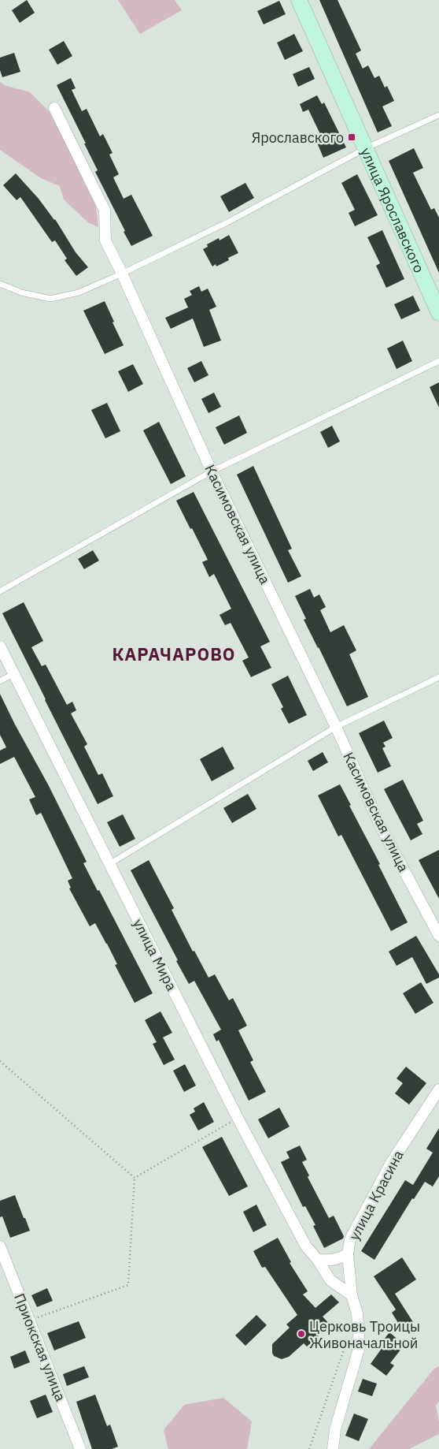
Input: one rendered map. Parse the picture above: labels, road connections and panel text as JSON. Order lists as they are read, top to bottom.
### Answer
{
  "streets": {
    "street": [
      "улица Ярославского",
      "Касимовская улица",
      "улица Мира",
      "улица Красина",
      "Приокская улица"
    ]
  },
  "crossings": [
    ["улица Мира", "улица Красина"]
  ],
  "districts": ["КАРАЧАРОВО"],
  "places": {
    "transit": ["Ярославского"],
    "other": ["Церковь Троицы Живоначальной"]
  }
}
